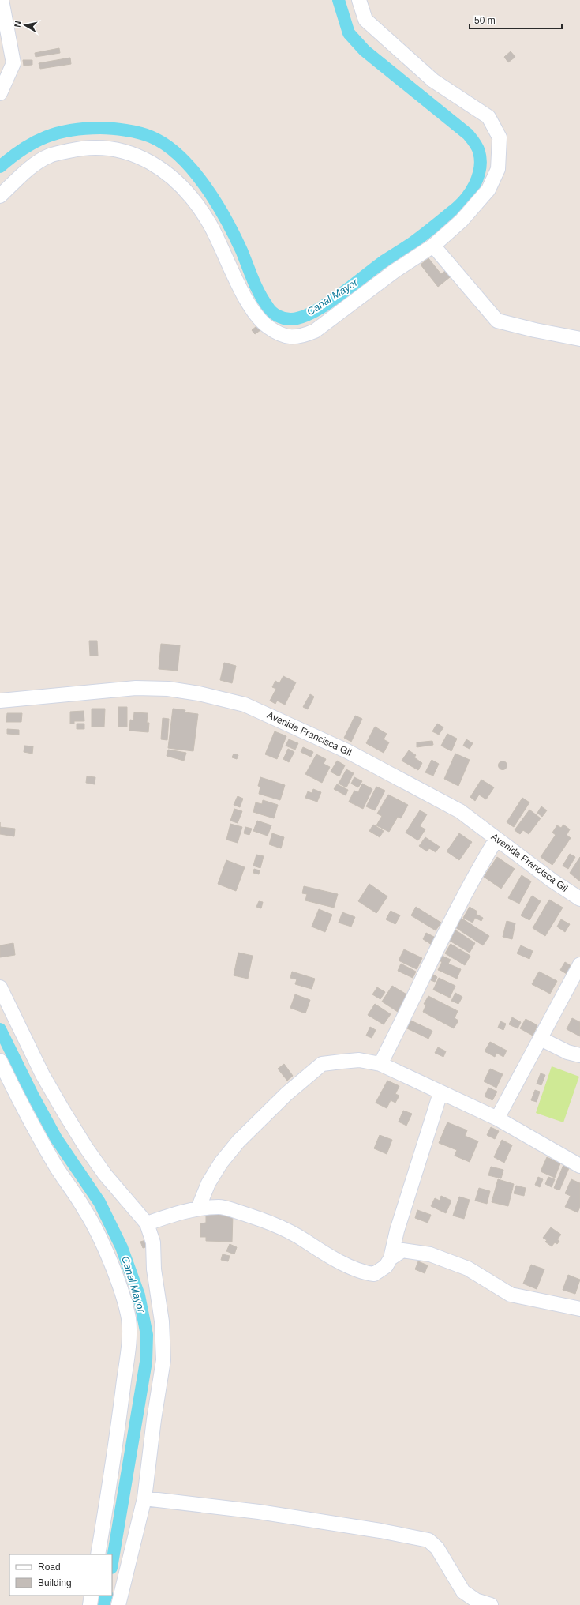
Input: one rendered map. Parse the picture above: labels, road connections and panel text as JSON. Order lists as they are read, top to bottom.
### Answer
{
  "streets": {
    "street": ["Avenida Francisca Gil"]
  },
  "water": ["Canal Mayor"],
  "legend": ["Road", "Building"],
  "scale_bar": "50 m",
  "north": "left"
}
